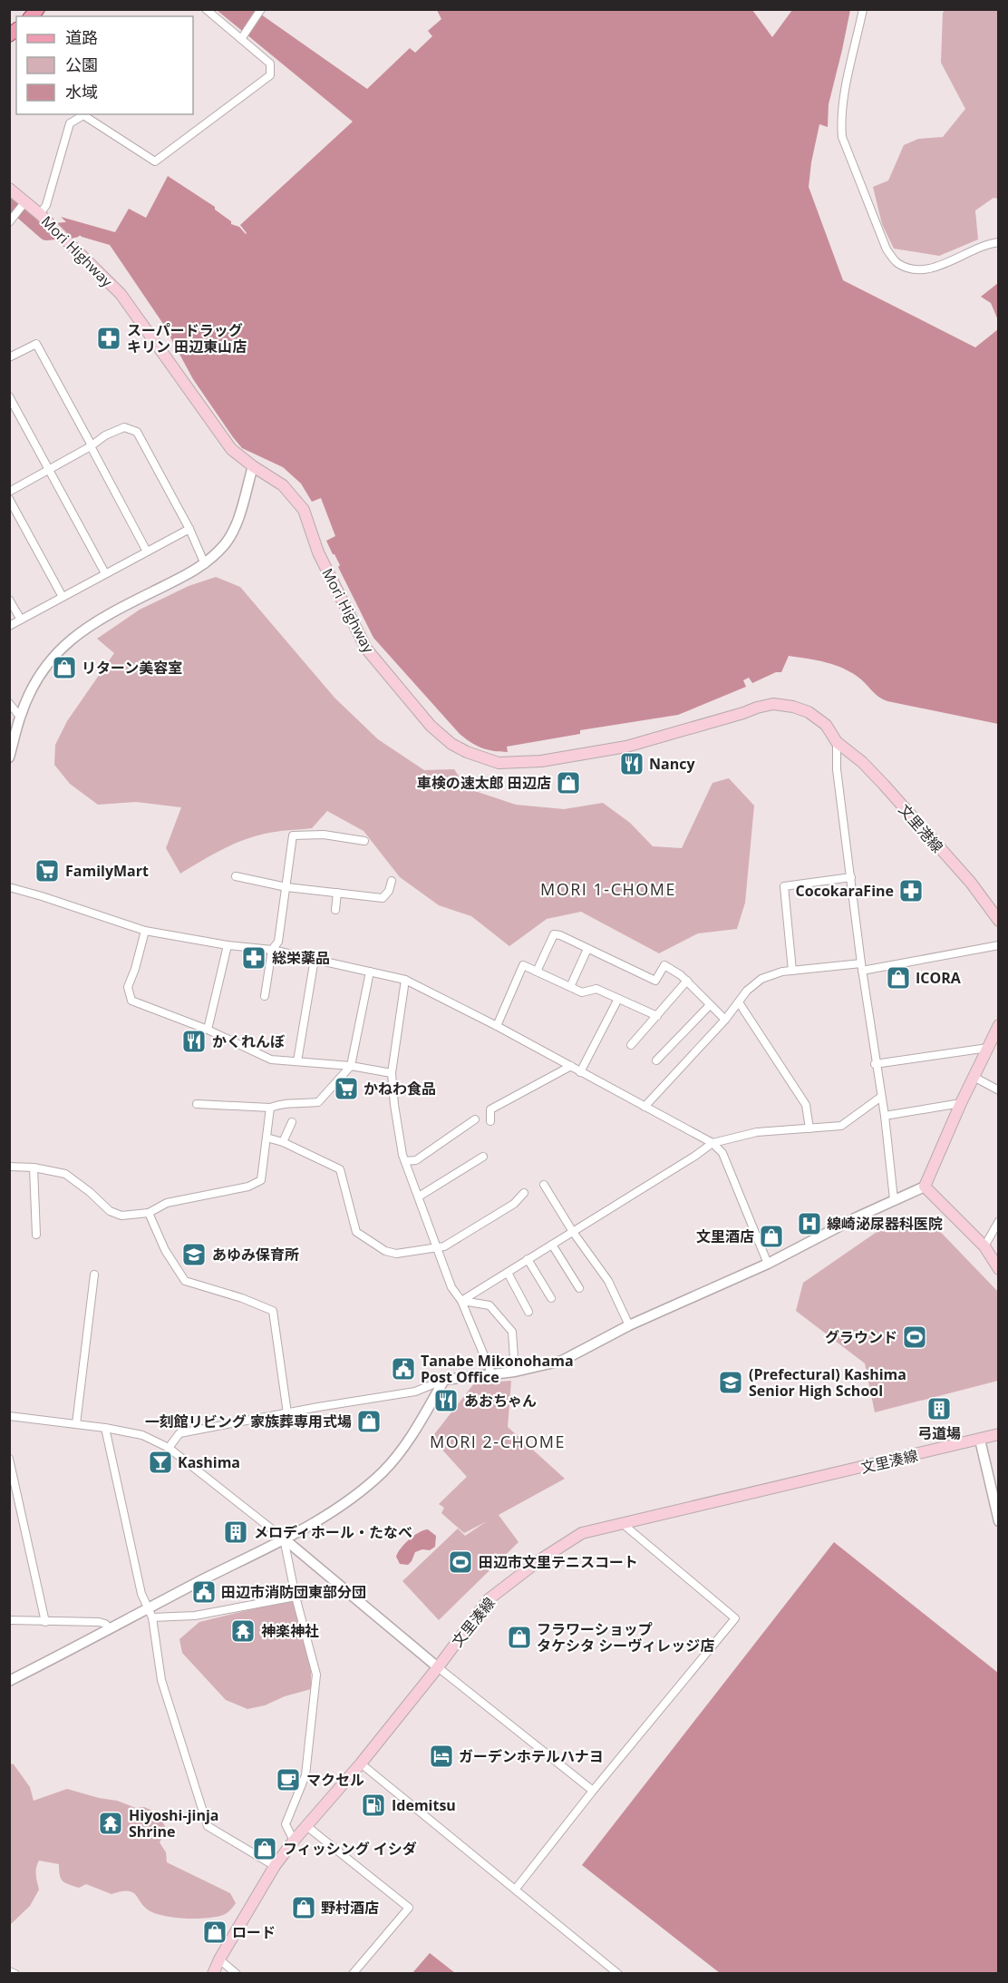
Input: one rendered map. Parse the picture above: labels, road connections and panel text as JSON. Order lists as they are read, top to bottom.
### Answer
{
  "streets": {
    "main road": ["Mori Highway", "文里港線", "文里湊線"]
  },
  "crossings": [
    ["Mori Highway", "文里港線"]
  ],
  "districts": ["MORI 1-CHOME", "MORI 2-CHOME"],
  "places": {
    "pharmacy": ["スーパードラッグ キリン 田辺東山店", "CocokaraFine", "総栄薬品"],
    "shop": [
      "リターン美容室",
      "車検の速太郎 田辺店",
      "ICORA",
      "文里酒店",
      "一刻館リビング 家族葬専用式場",
      "フラワーショップ タケシタ シーヴィレッジ店",
      "フィッシング イシダ",
      "野村酒店",
      "ロード"
    ],
    "restaurant": ["Nancy", "かくれんぼ", "あおちゃん"],
    "supermarket": ["FamilyMart", "かねわ食品"],
    "hospital": ["線崎泌尿器科医院"],
    "school or university": ["あゆみ保育所", "(Prefectural) Kashima Senior High School"],
    "sports": ["グラウンド", "田辺市文里テニスコート"],
    "public building": ["Tanabe Mikonohama Post Office", "田辺市消防団東部分団"],
    "building": ["弓道場", "メロディホール・たなべ"],
    "bar": ["Kashima"],
    "temple": ["神楽神社", "Hiyoshi-jinja Shrine"],
    "hotel": ["ガーデンホテルハナヨ"],
    "cafe": ["マクセル"],
    "fuel station": ["Idemitsu"]
  },
  "legend": ["道路", "公園", "水域"]
}
